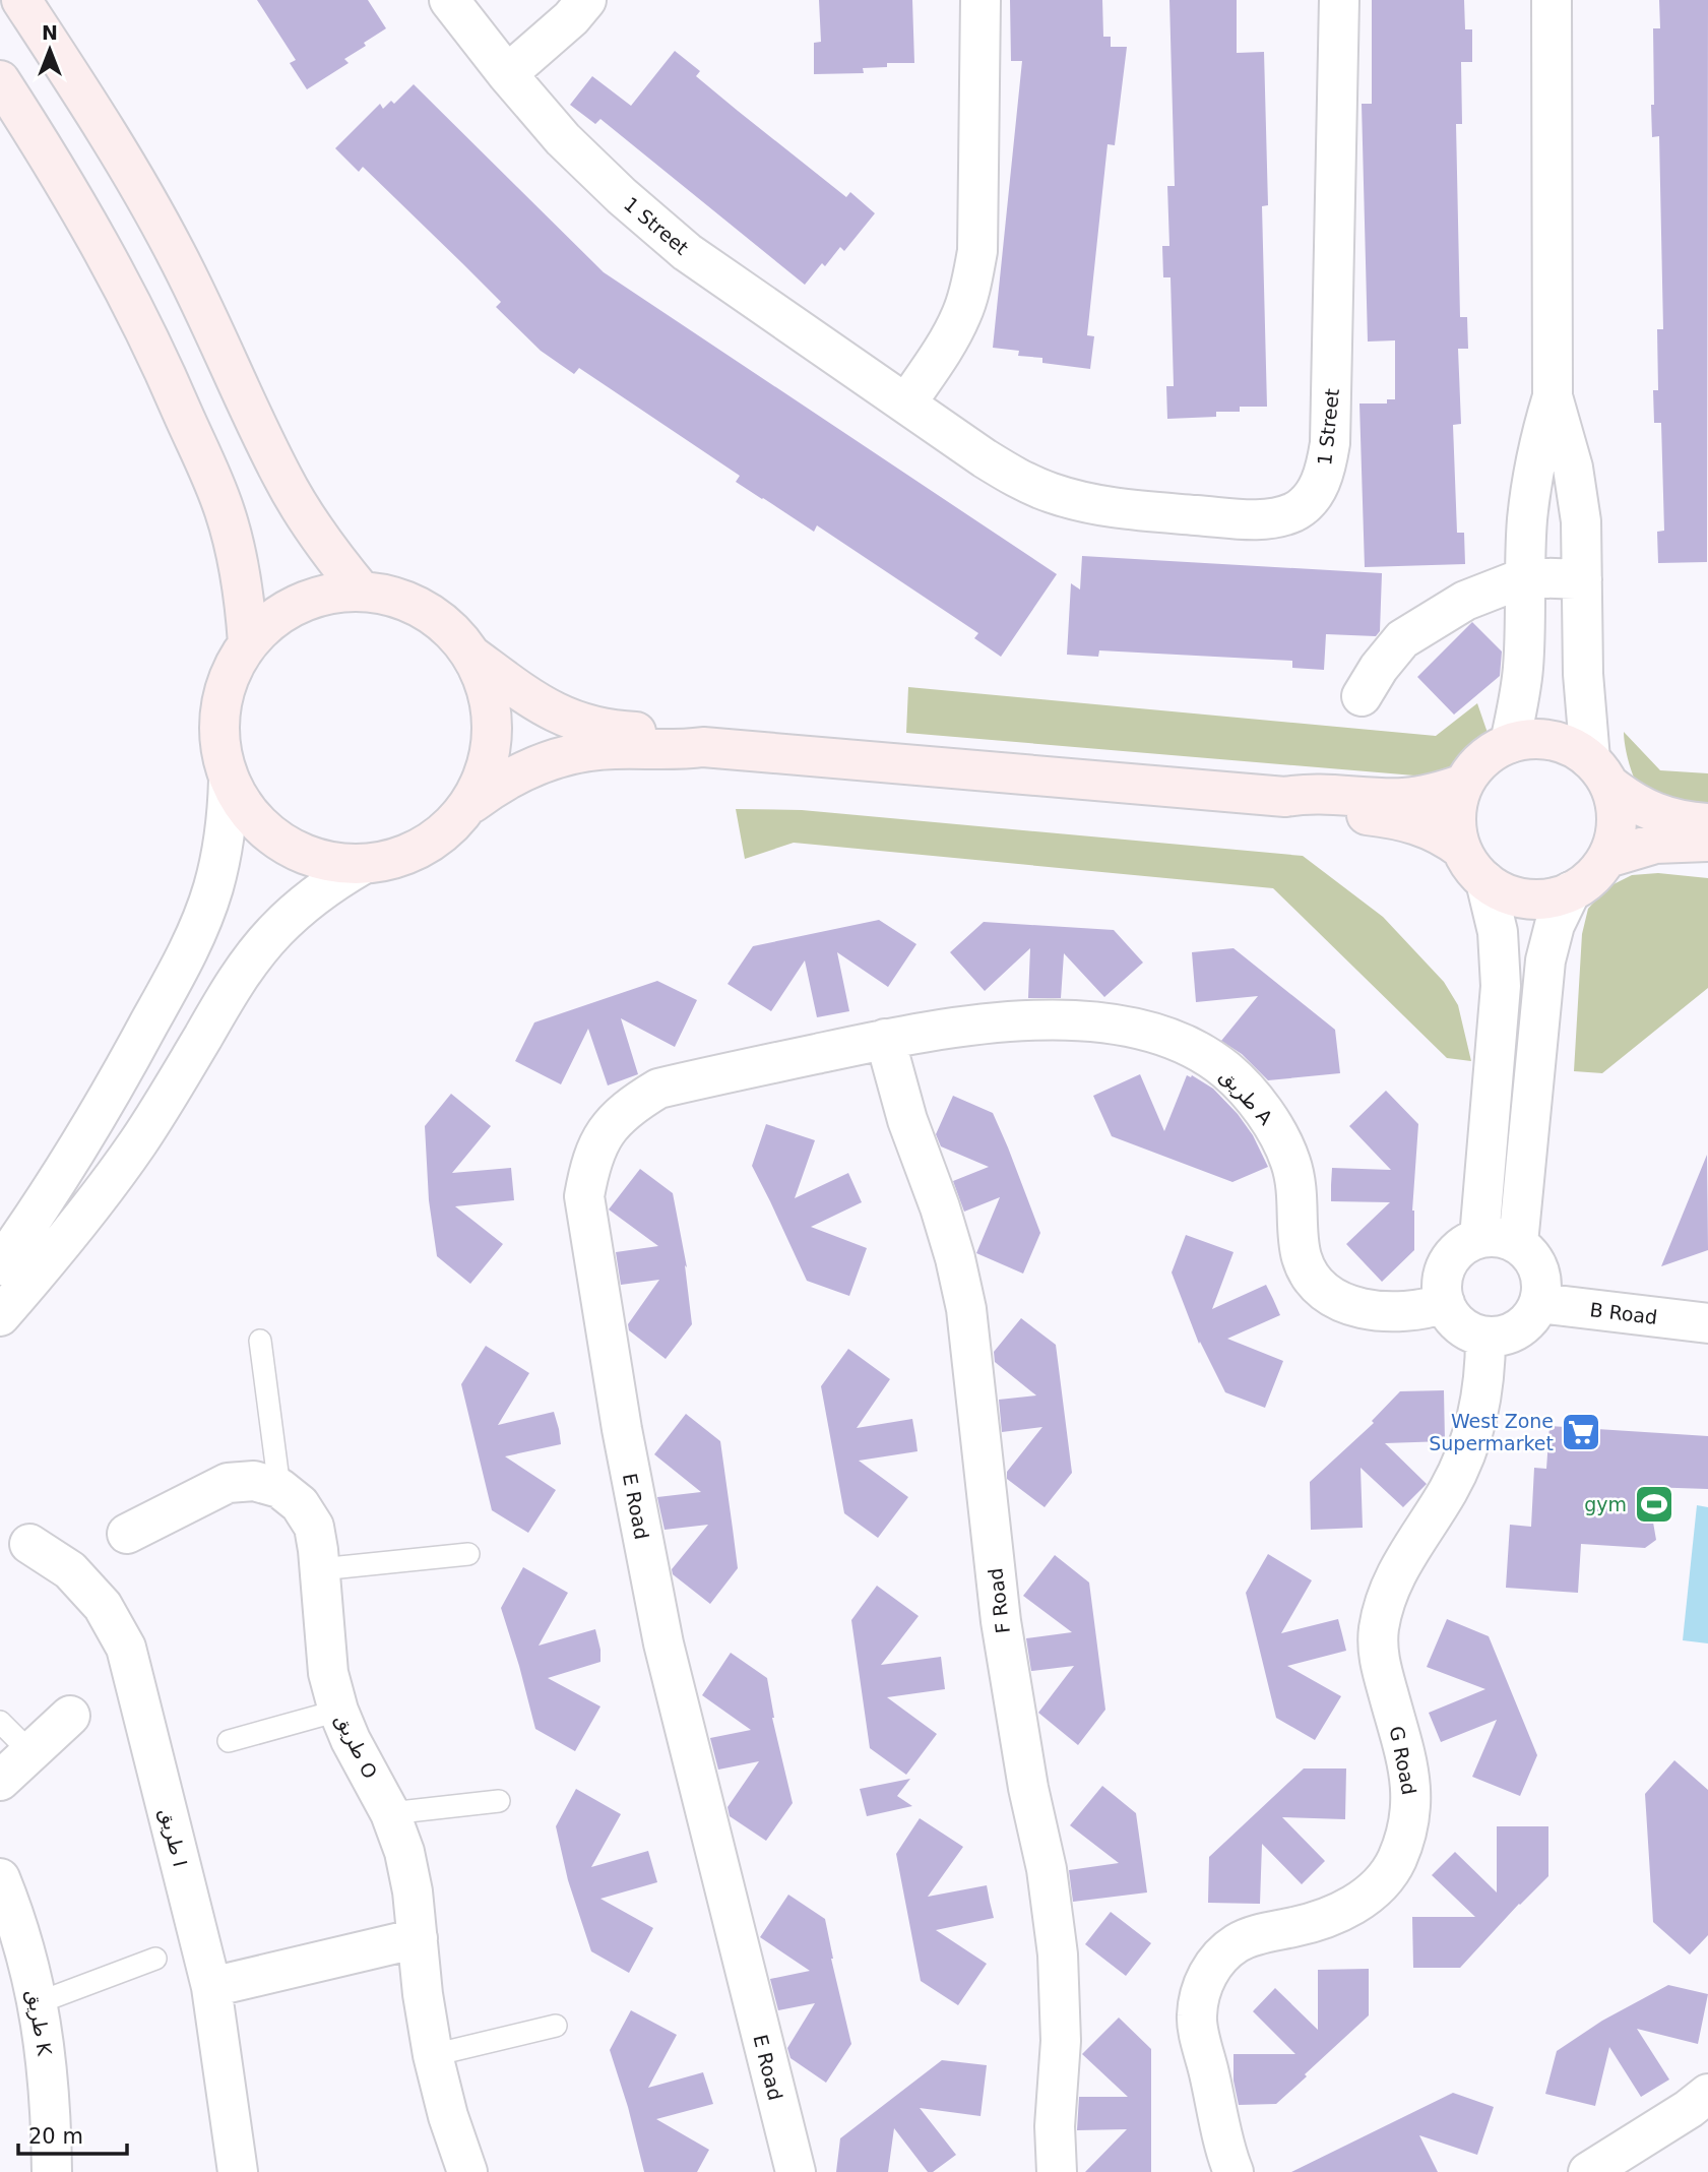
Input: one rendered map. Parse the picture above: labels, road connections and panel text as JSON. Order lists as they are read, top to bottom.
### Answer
{
  "streets": {
    "street": [
      "1 Street",
      "طريق A",
      "B Road",
      "E Road",
      "F Road",
      "طريق O",
      "G Road",
      "طريق I",
      "طريق K"
    ]
  },
  "crossings": [
    ["طريق A", "B Road"],
    ["طريق A", "E Road"],
    ["طريق A", "F Road"],
    ["طريق A", "G Road"],
    ["B Road", "G Road"],
    ["E Road", "F Road"]
  ],
  "places": {
    "supermarket": ["West Zone Supermarket"],
    "sports": ["gym"]
  },
  "scale_bar": "20 m",
  "north": "top"
}
